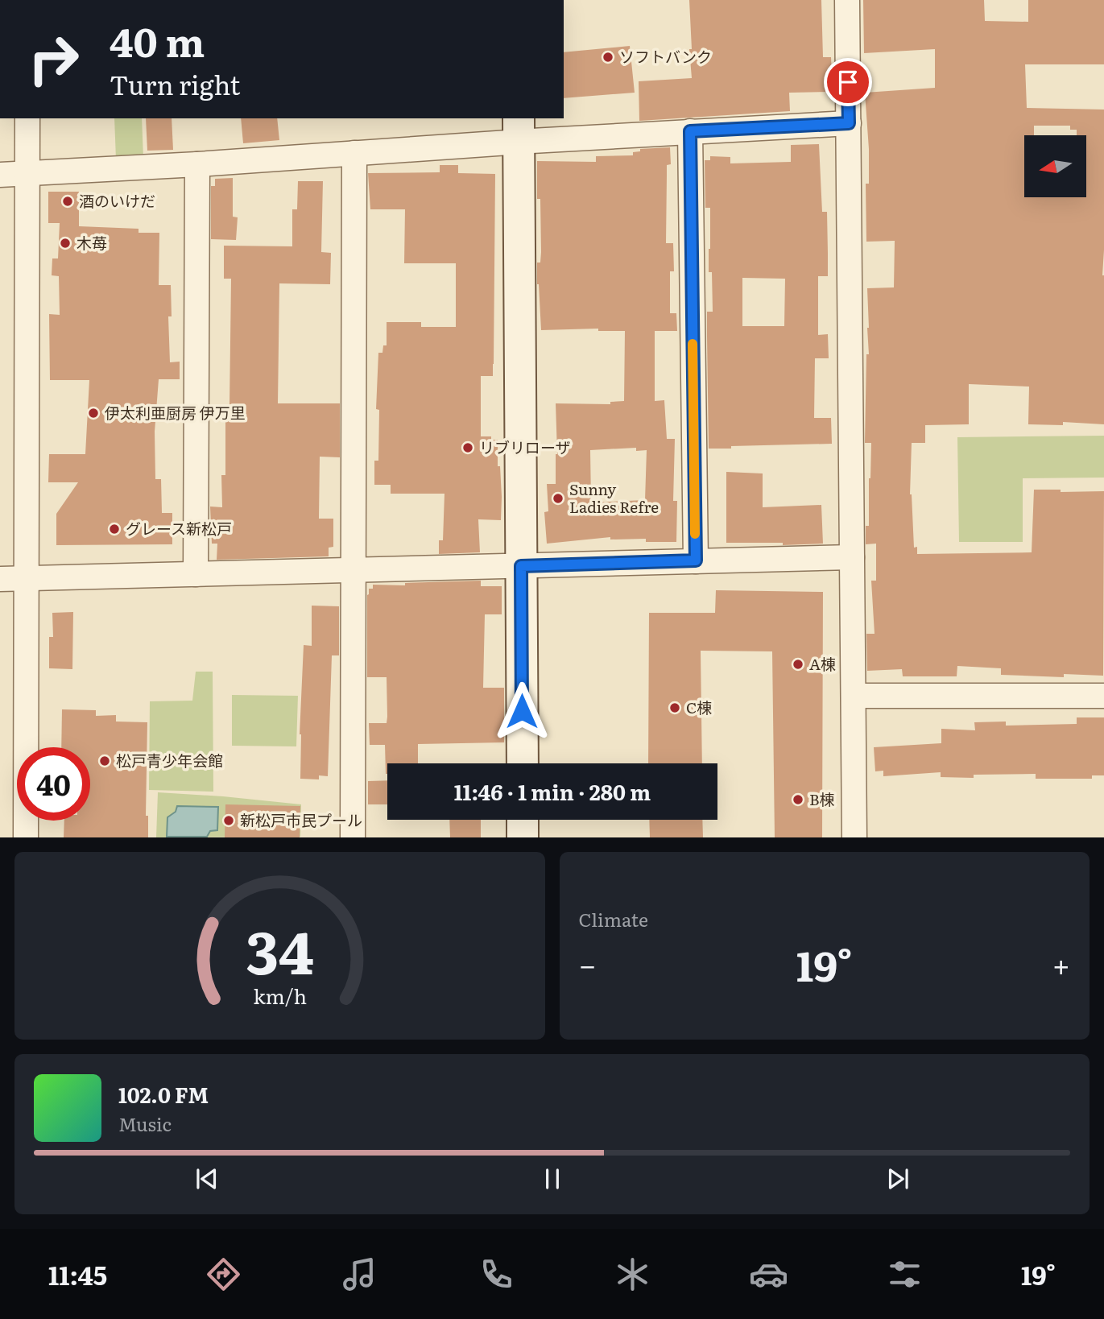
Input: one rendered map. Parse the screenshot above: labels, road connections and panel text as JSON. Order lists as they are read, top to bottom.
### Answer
{
  "places": [
    "ソフトバンク",
    "酒のいけだ",
    "木苺",
    "伊太利亜厨房 伊万里",
    "リブリローザ",
    "Sunny Ladies Refre",
    "グレース新松戸",
    "A棟",
    "C棟",
    "松戸青少年会館",
    "B棟",
    "新松戸市民プール"
  ],
  "north": "left",
  "page": {
    "turn": ["40 m", "Turn right"],
    "limit": "40",
    "trip": "11:46 · 1 min · 280 m",
    "tile": "Climate",
    "heat": ["−", "19°", "+"],
    "song": ["102.0 FM", "Music"],
    "tabs": ["11:45", "19°"],
    "gauge": ["34", "km/h"]
  }
}
